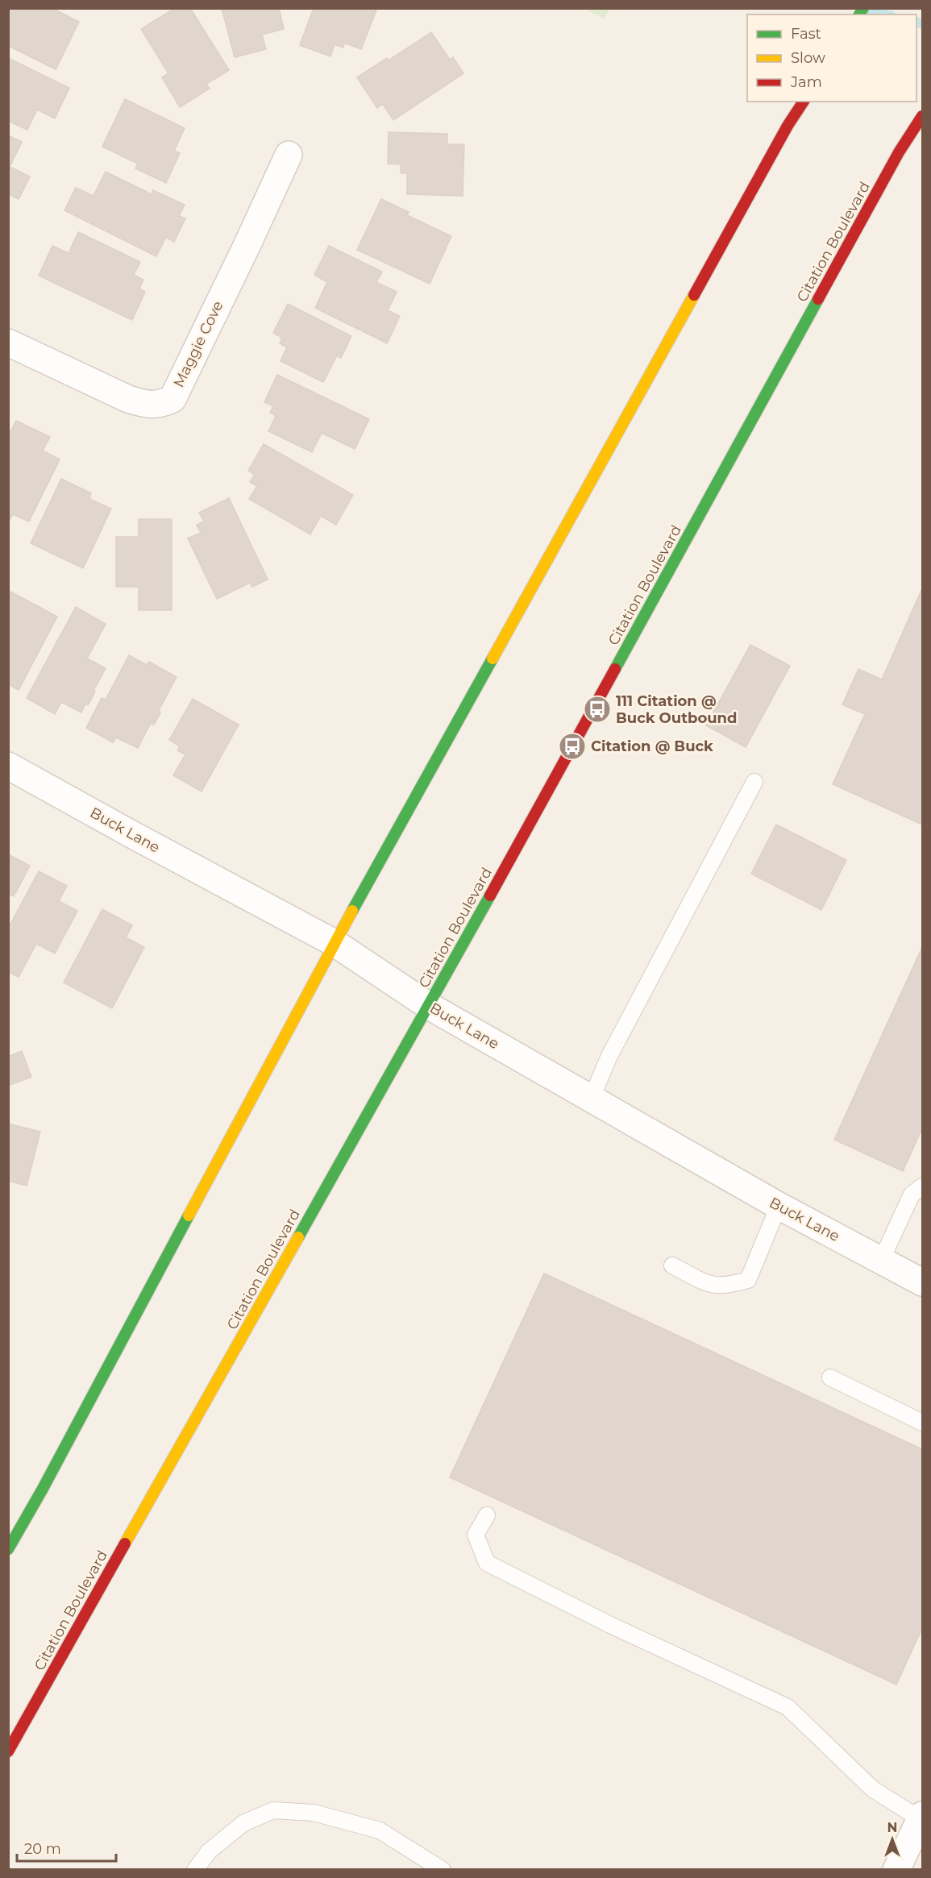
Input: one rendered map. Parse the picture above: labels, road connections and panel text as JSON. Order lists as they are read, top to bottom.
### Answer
{
  "streets": {
    "main road": ["Citation Boulevard"],
    "street": ["Maggie Cove", "Buck Lane"]
  },
  "crossings": [
    ["Citation Boulevard", "Buck Lane"]
  ],
  "places": {
    "bus stop": ["111 Citation @ Buck Outbound", "Citation @ Buck"]
  },
  "legend": ["Fast", "Slow", "Jam"],
  "scale_bar": "20 m",
  "north": "top"
}
